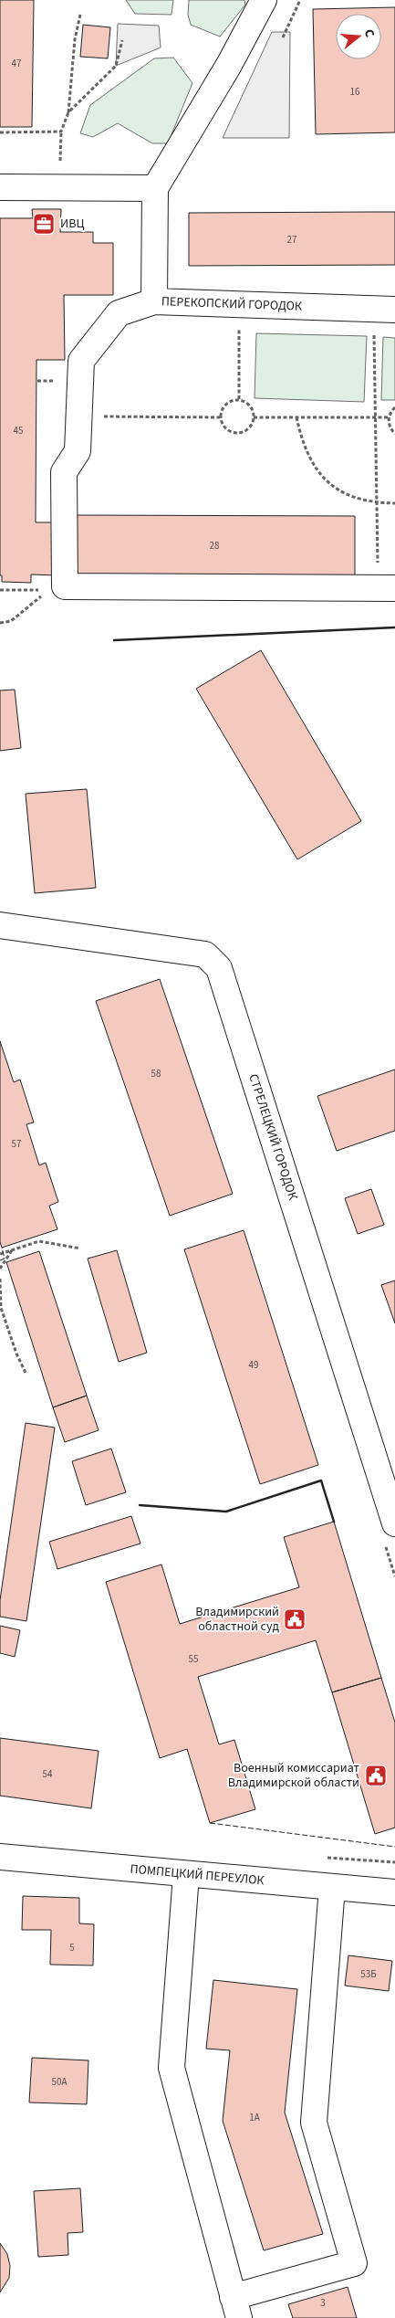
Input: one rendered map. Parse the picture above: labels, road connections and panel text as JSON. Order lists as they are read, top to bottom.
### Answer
{
  "streets": {
    "street": ["ПЕРЕКОПСКИЙ ГОРОДОК", "СТРЕЛЕЦКИЙ ГОРОДОК", "ПОМПЕЦКИЙ ПЕРЕУЛОК"]
  },
  "places": {
    "office": ["ИВЦ"],
    "public building": ["Владимирский областной суд", "Военный комиссариат Владимирской области"]
  },
  "house_numbers": [
    "47",
    "16",
    "27",
    "45",
    "28",
    "58",
    "57",
    "49",
    "55",
    "54",
    "5",
    "53Б",
    "50А",
    "1А",
    "3"
  ],
  "north": "right"
}
